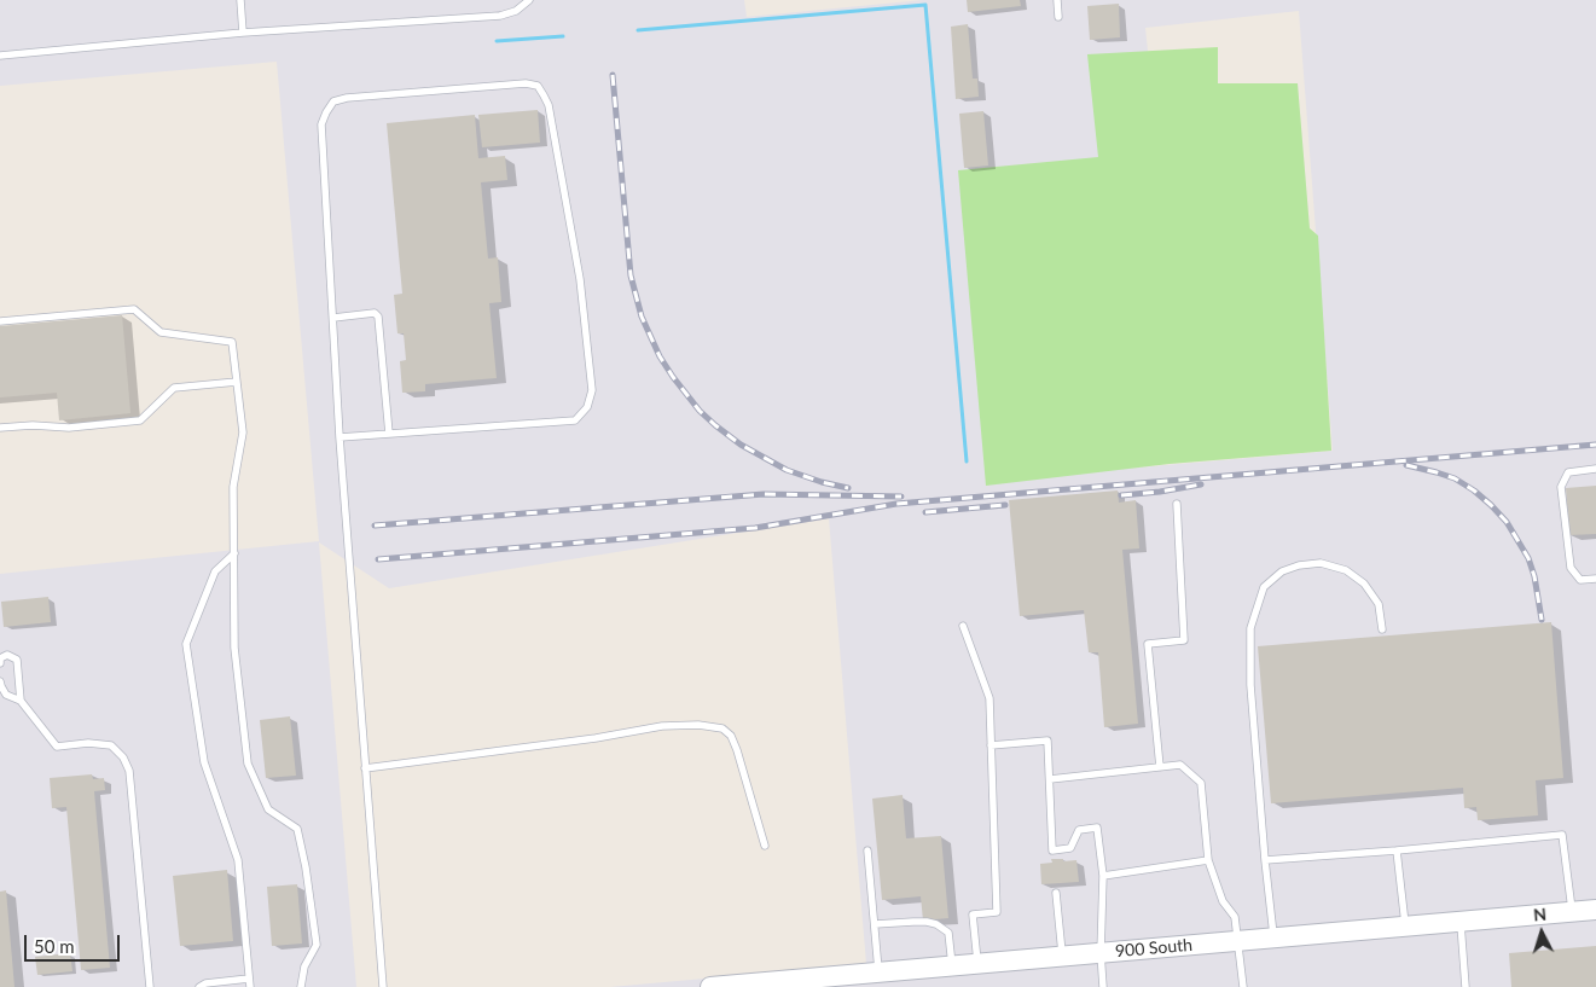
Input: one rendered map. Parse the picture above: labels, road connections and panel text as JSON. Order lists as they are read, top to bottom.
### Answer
{
  "streets": {
    "street": ["900 South"]
  },
  "scale_bar": "50 m",
  "north": "top"
}
